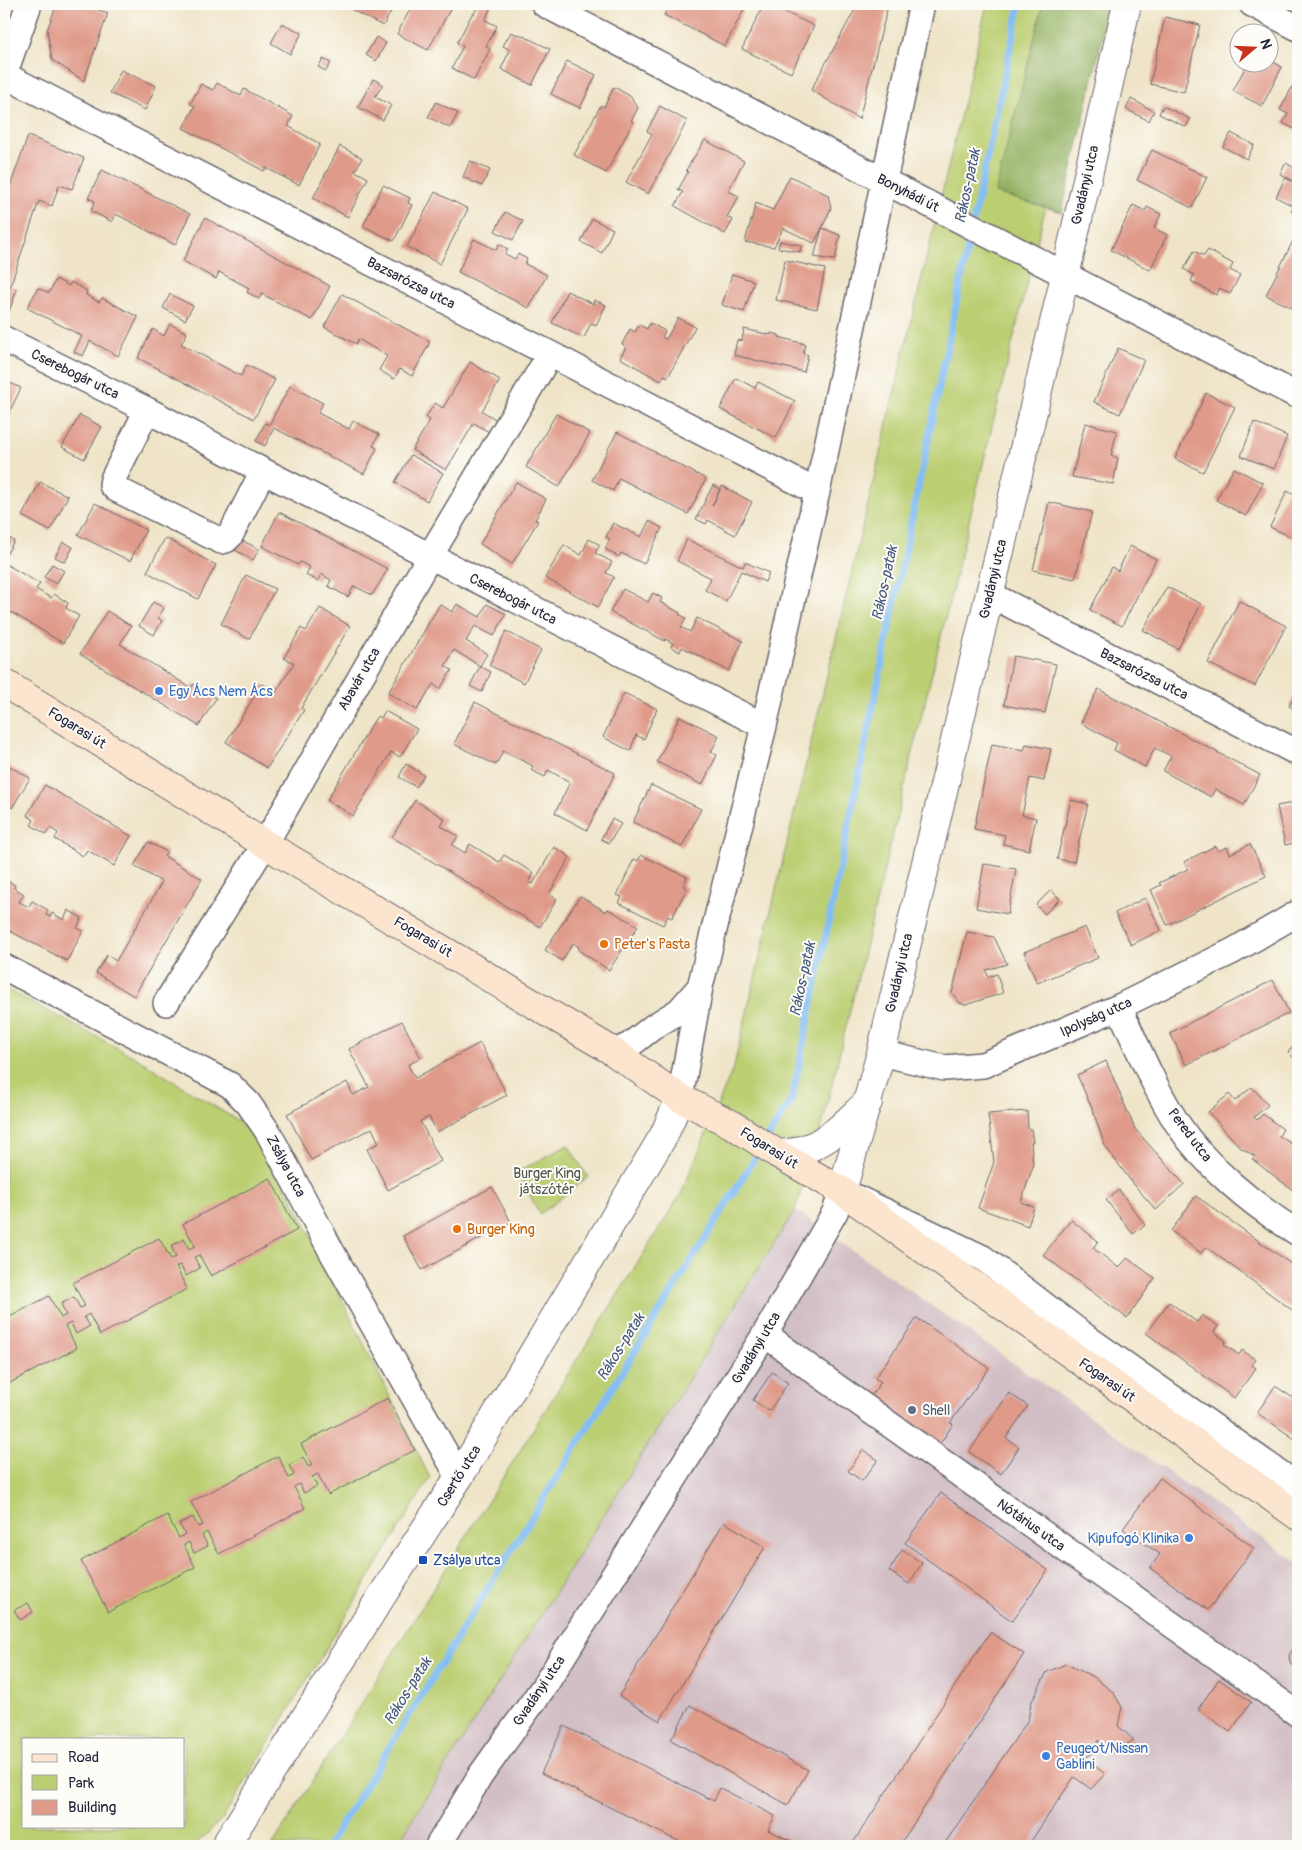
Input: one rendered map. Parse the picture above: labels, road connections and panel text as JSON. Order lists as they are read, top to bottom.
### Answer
{
  "streets": {
    "main road": ["Fogarasi út"],
    "street": [
      "Gvadányi utca",
      "Bonyhádi út",
      "Bazsarózsa utca",
      "Cserebogár utca",
      "Abavár utca",
      "Ipolyság utca",
      "Pered utca",
      "Zsálya utca",
      "Csertő utca",
      "Nótárius utca"
    ]
  },
  "crossings": [
    ["Gvadányi utca", "Bonyhádi út"],
    ["Gvadányi utca", "Bazsarózsa utca"],
    ["Gvadányi utca", "Fogarasi út"],
    ["Gvadányi utca", "Ipolyság utca"],
    ["Gvadányi utca", "Nótárius utca"],
    ["Bazsarózsa utca", "Abavár utca"],
    ["Cserebogár utca", "Abavár utca"],
    ["Abavár utca", "Fogarasi út"],
    ["Fogarasi út", "Csertő utca"],
    ["Ipolyság utca", "Pered utca"],
    ["Zsálya utca", "Csertő utca"]
  ],
  "water": ["Rákos-patak"],
  "parks": ["Burger King játszótér"],
  "places": {
    "other": [
      "Egy Ács Nem Ács",
      "Peter's Pasta",
      "Burger King",
      "Shell",
      "Kipufogó Klinika",
      "Peugeot/Nissan Gablini"
    ],
    "transit": ["Zsálya utca"]
  },
  "legend": ["Road", "Park", "Building"],
  "north": "right"
}
